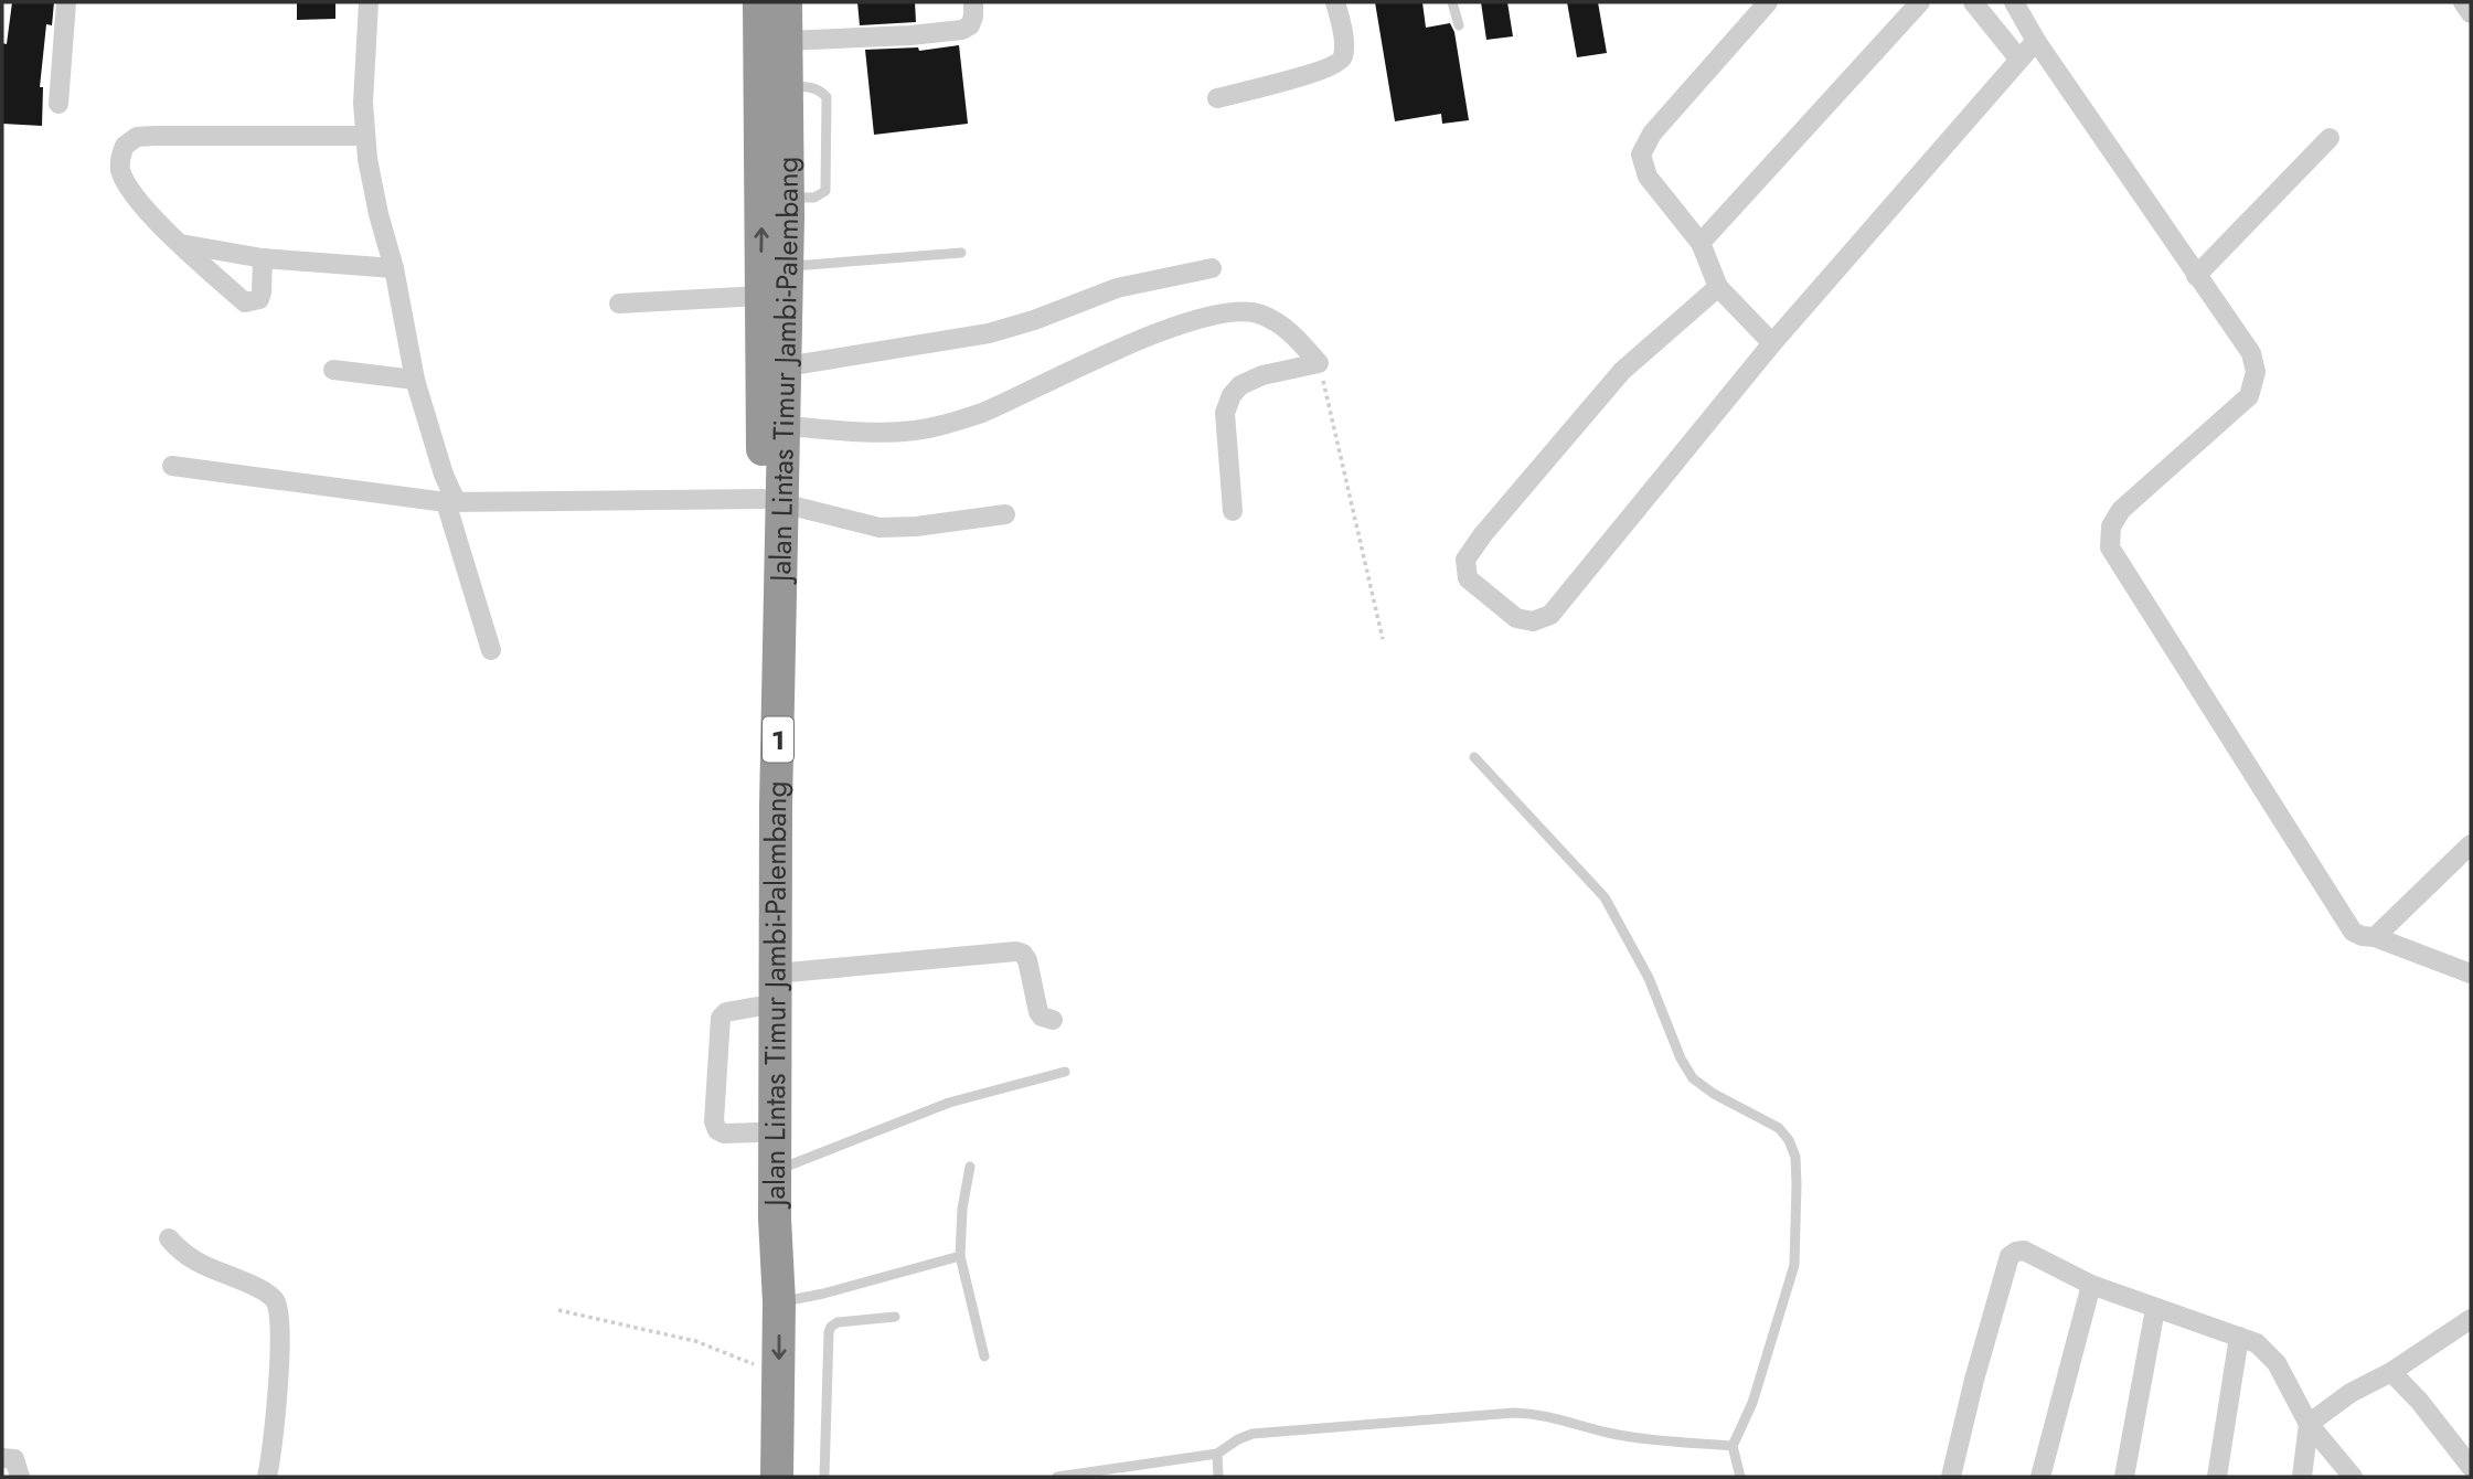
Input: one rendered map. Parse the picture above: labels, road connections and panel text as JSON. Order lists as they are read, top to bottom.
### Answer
{
  "streets": {
    "highway": ["Jalan Lintas Timur Jambi-Palembang", "1"]
  }
}
